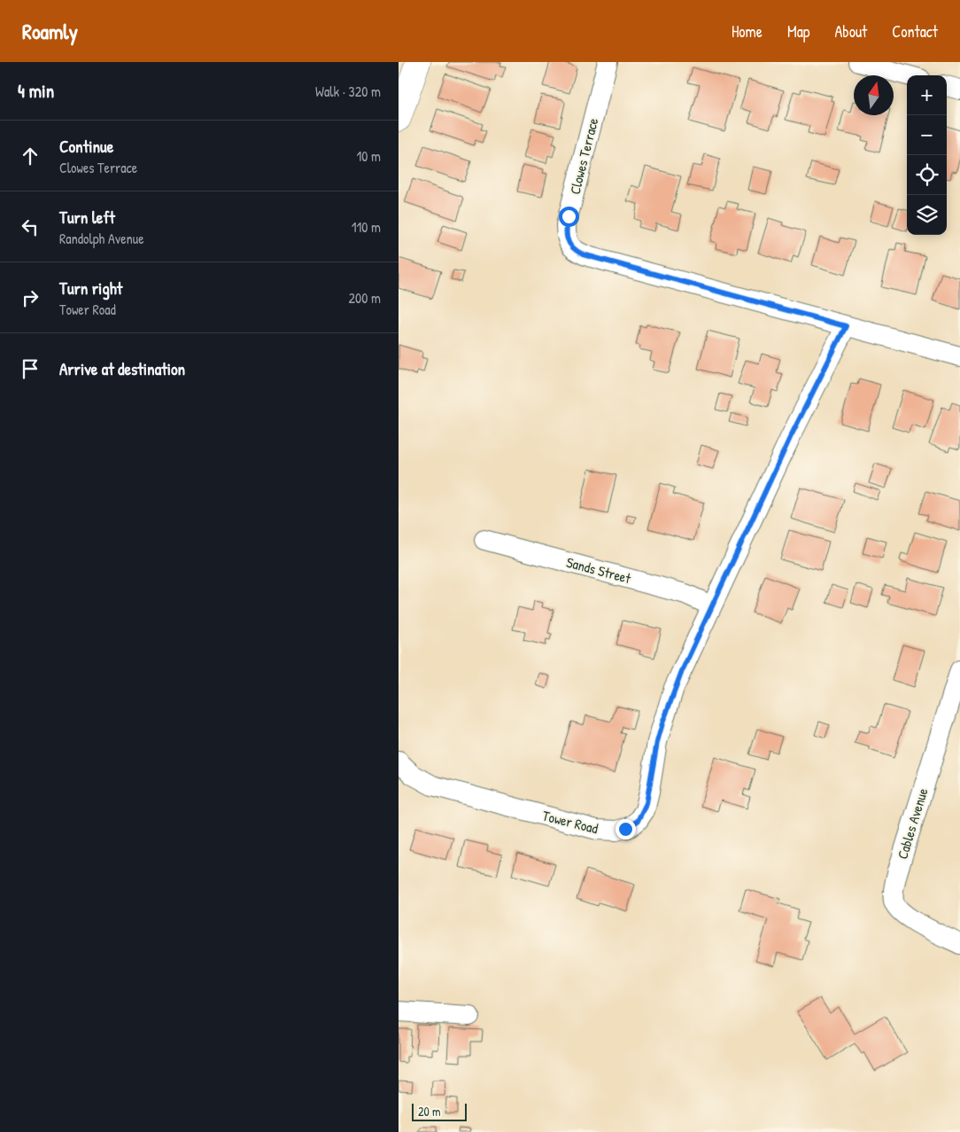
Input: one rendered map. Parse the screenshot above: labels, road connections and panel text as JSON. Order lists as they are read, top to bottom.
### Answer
{
  "streets": {
    "street": [
      "Clowes Terrace",
      "Sands Street",
      "Tower Road",
      "Cables Avenue"
    ]
  },
  "crossings": [
    ["Clowes Terrace", "Tower Road"],
    ["Sands Street", "Tower Road"]
  ],
  "scale_bar": "20 m",
  "north": "top",
  "page": {
    "header": "Roamly",
    "nav": [
      "Home",
      "Map",
      "About",
      "Contact"
    ],
    "heading": ["4 min", "Walk · 320 m"],
    "map_buttons": ["+", "−"],
    "list": [
      ["Continue", "Clowes Terrace", "10 m"],
      ["Turn left", "Randolph Avenue", "110 m"],
      ["Turn right", "Tower Road", "200 m"],
      "Arrive at destination"
    ],
    "scale": "20 m"
  }
}
